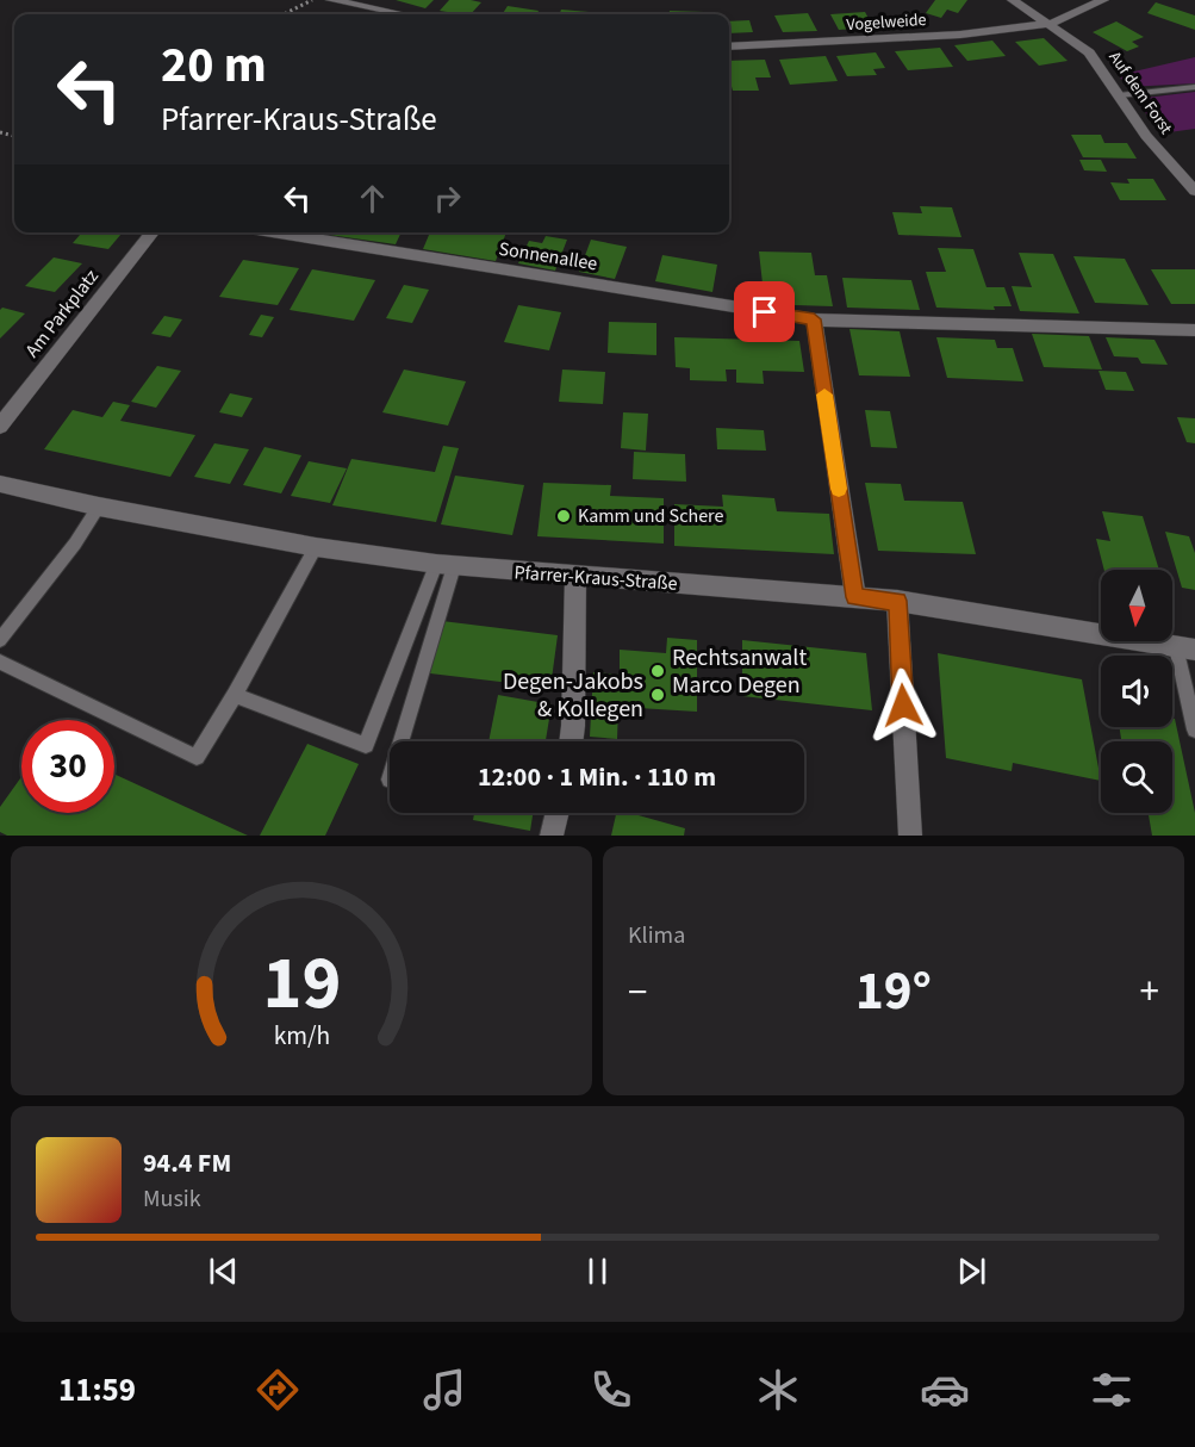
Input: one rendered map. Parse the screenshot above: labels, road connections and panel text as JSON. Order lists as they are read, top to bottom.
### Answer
{
  "streets": {
    "street": [
      "Vogelweide",
      "Auf dem Forst",
      "Sonnenallee",
      "Am Parkplatz",
      "Pfarrer-Kraus-Straße"
    ]
  },
  "crossings": [
    ["Vogelweide", "Auf dem Forst"]
  ],
  "places": ["Kamm und Schere", "Rechtsanwalt Marco Degen", "Degen-Jakobs & Kollegen"],
  "north": "bottom",
  "page": {
    "turn": ["20 m", "Pfarrer-Kraus-Straße"],
    "limit": "30",
    "trip": "12:00 · 1 Min. · 110 m",
    "tile": "Klima",
    "heat": ["−", "19°", "+"],
    "song": ["94.4 FM", "Musik"],
    "tabs": "11:59",
    "gauge": ["19", "km/h"]
  }
}
